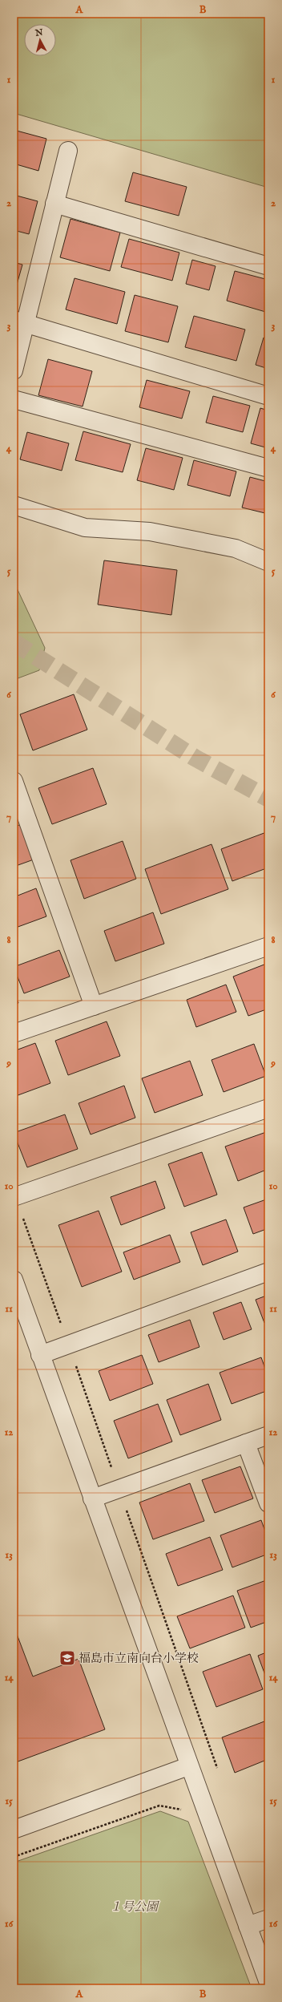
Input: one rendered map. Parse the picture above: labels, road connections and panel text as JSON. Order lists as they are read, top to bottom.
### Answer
{
  "parks": ["１号公園"],
  "places": {
    "school or university": ["福島市立南向台小学校"]
  },
  "north": "top",
  "grid": {
    "columns": ["A", "B"],
    "rows": [
      "1",
      "2",
      "3",
      "4",
      "5",
      "6",
      "7",
      "8",
      "9",
      "10",
      "11",
      "12",
      "13",
      "14",
      "15",
      "16"
    ]
  }
}
